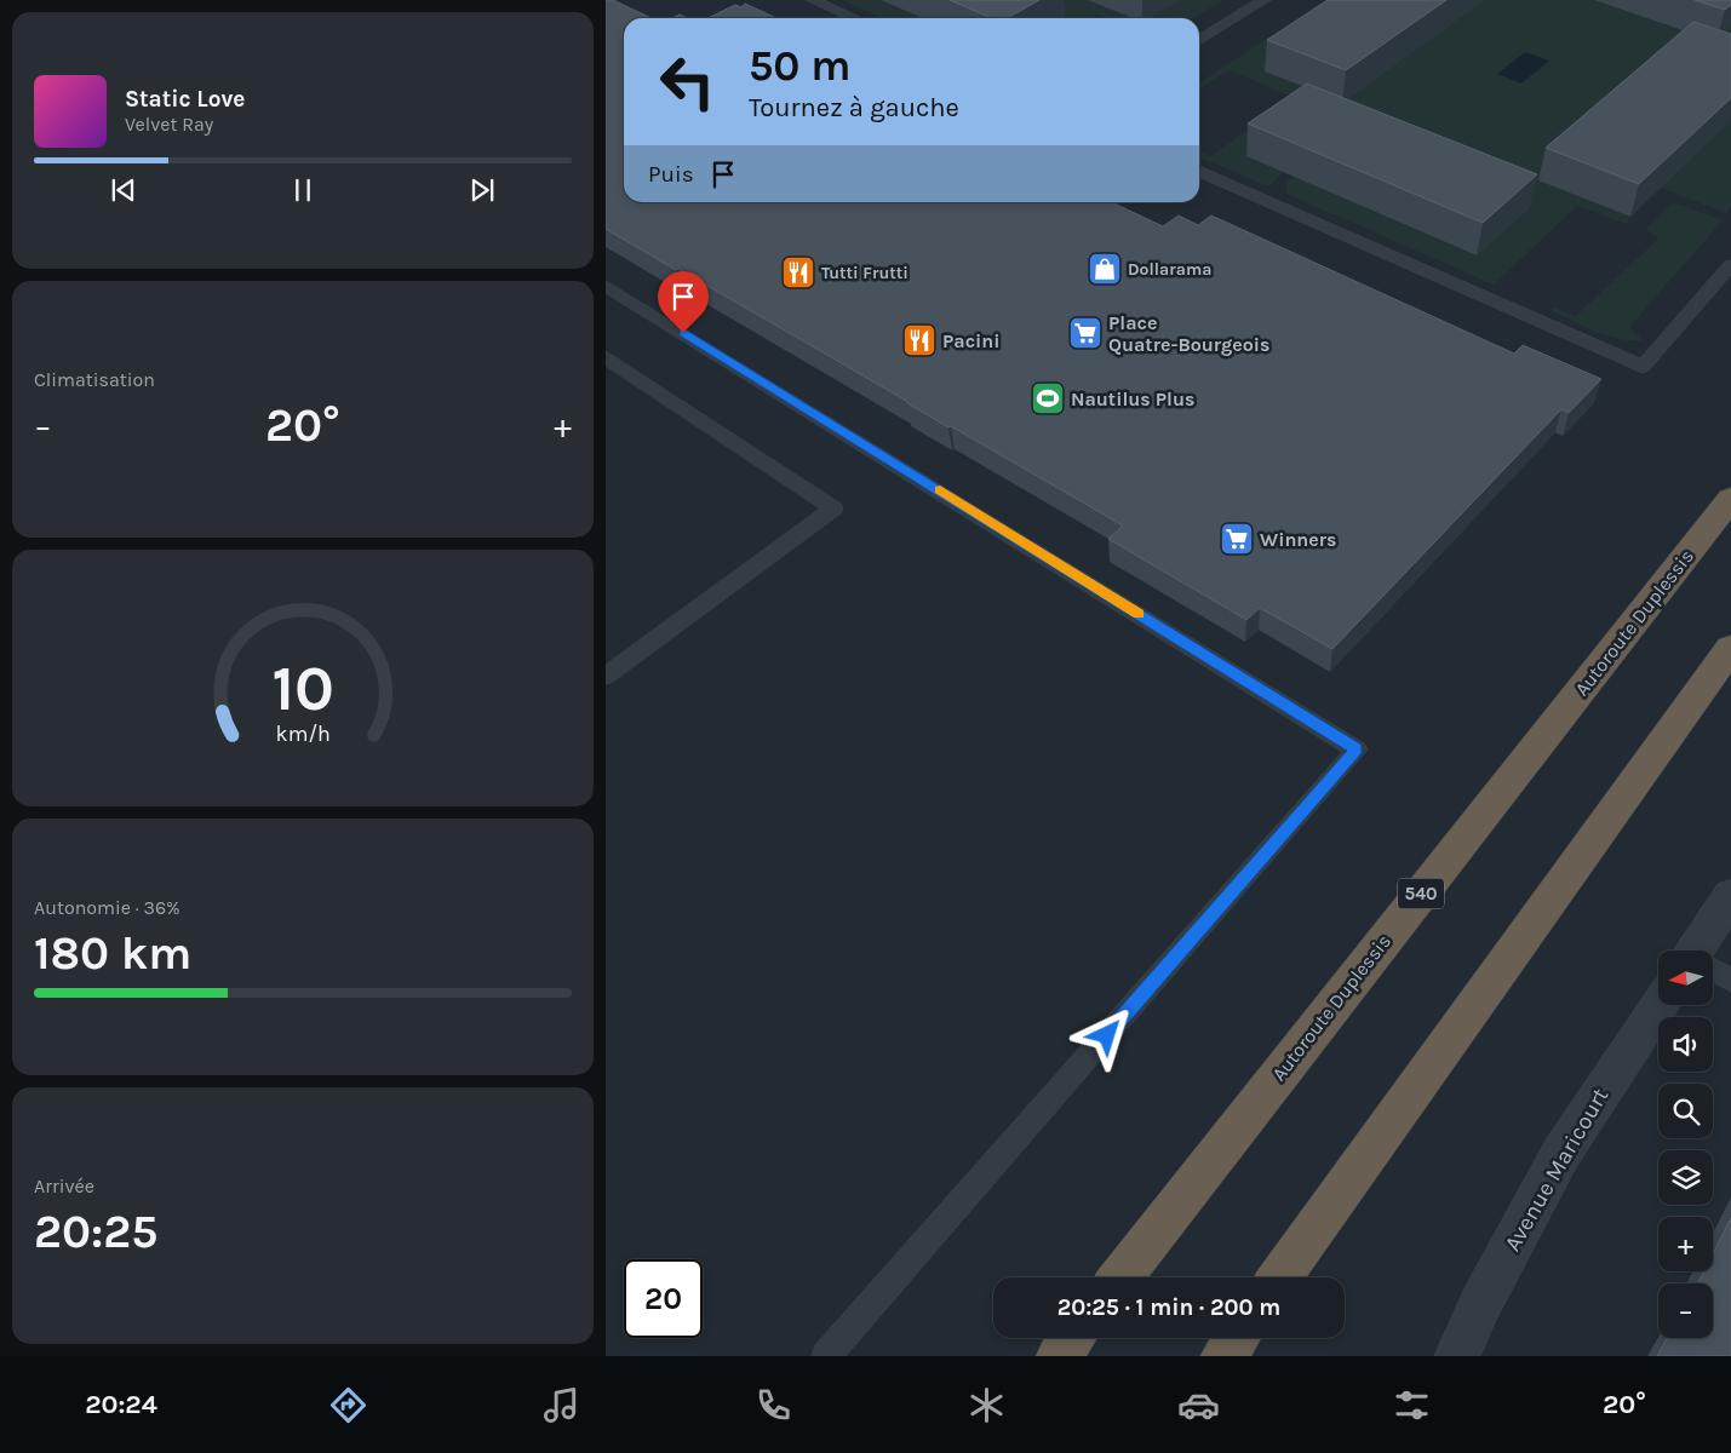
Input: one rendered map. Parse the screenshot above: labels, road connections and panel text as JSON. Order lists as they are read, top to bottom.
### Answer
{
  "streets": {
    "highway": ["Autoroute Duplessis", "540"],
    "street": ["Avenue Maricourt"]
  },
  "places": {
    "shop": ["Dollarama"],
    "restaurant": ["Tutti Frutti", "Pacini"],
    "supermarket": ["Place Quatre-Bourgeois", "Winners"],
    "sports": ["Nautilus Plus"]
  },
  "north": "left",
  "page": {
    "turn": ["50 m", "Tournez à gauche"],
    "song": ["Static Love", "Velvet Ray"],
    "then": "Puis",
    "tile": [
      "Climatisation",
      ["Autonomie · 36%", "180 km"],
      ["Arrivée", "20:25"]
    ],
    "heat": ["−", "20°", "+"],
    "map_buttons": ["+", "−"],
    "limit": "20",
    "trip": "20:25 · 1 min · 200 m",
    "tabs": ["20:24", "20°"],
    "gauge": ["10", "km/h"]
  }
}
